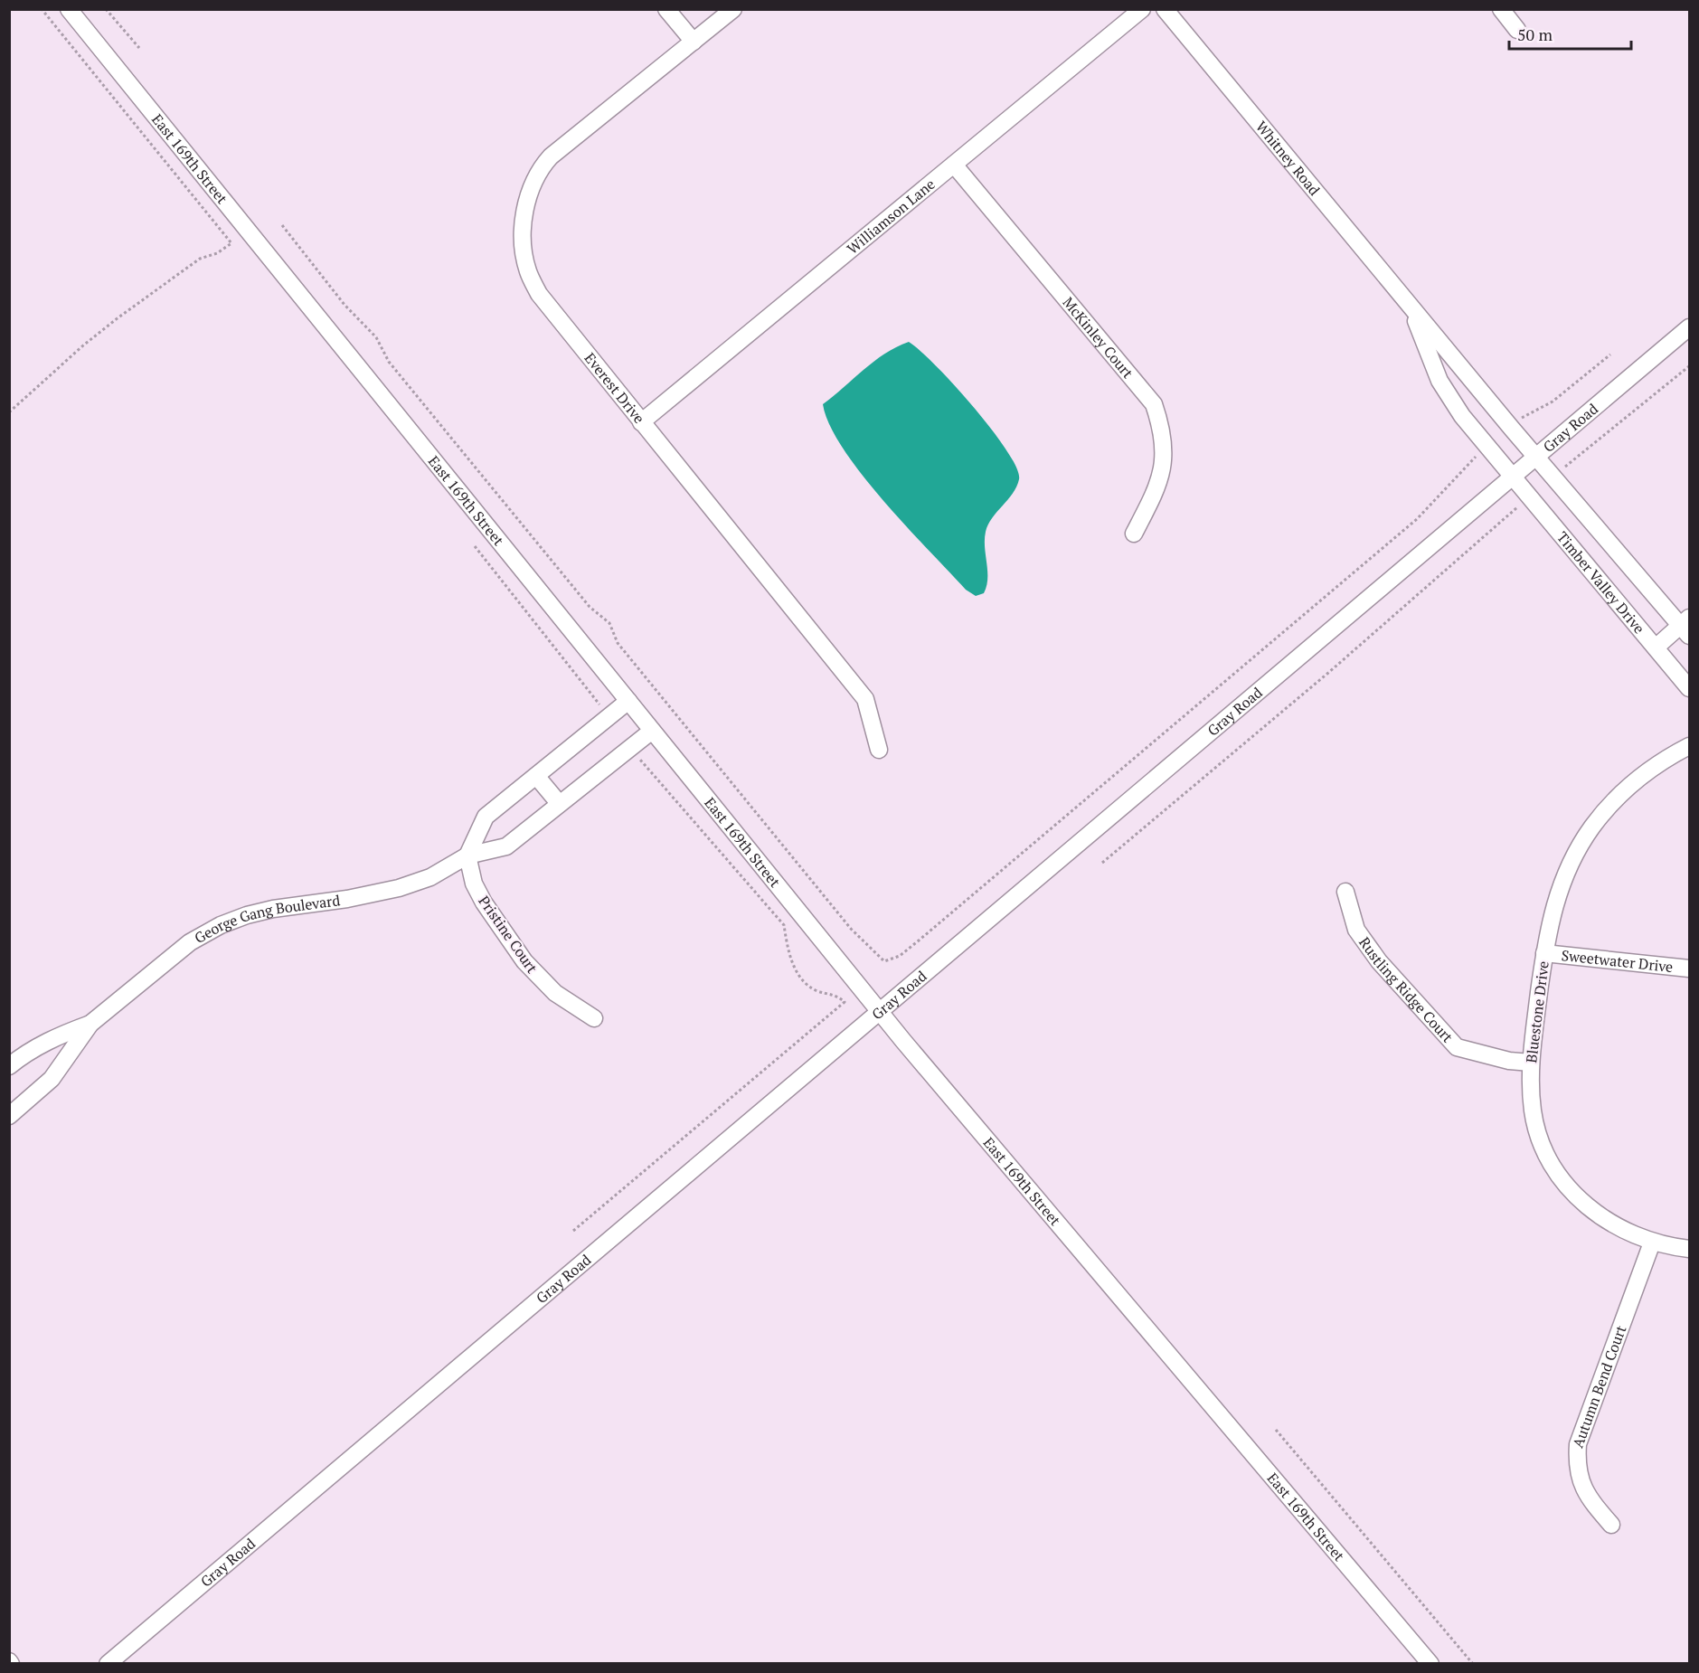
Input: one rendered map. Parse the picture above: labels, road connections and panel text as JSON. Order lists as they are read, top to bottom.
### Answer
{
  "streets": {
    "street": [
      "Whitney Road",
      "East 169th Street",
      "Williamson Lane",
      "McKinley Court",
      "Everest Drive",
      "Gray Road",
      "Timber Valley Drive",
      "George Gang Boulevard",
      "Pristine Court",
      "Sweetwater Drive",
      "Rustling Ridge Court",
      "Bluestone Drive",
      "Autumn Bend Court"
    ]
  },
  "crossings": [
    ["Whitney Road", "Gray Road"],
    ["Whitney Road", "Timber Valley Drive"],
    ["East 169th Street", "Gray Road"],
    ["East 169th Street", "George Gang Boulevard"],
    ["Williamson Lane", "McKinley Court"],
    ["Williamson Lane", "Everest Drive"],
    ["Gray Road", "Timber Valley Drive"],
    ["George Gang Boulevard", "Pristine Court"],
    ["Sweetwater Drive", "Bluestone Drive"],
    ["Rustling Ridge Court", "Bluestone Drive"],
    ["Bluestone Drive", "Autumn Bend Court"]
  ],
  "scale_bar": "50 m"
}
